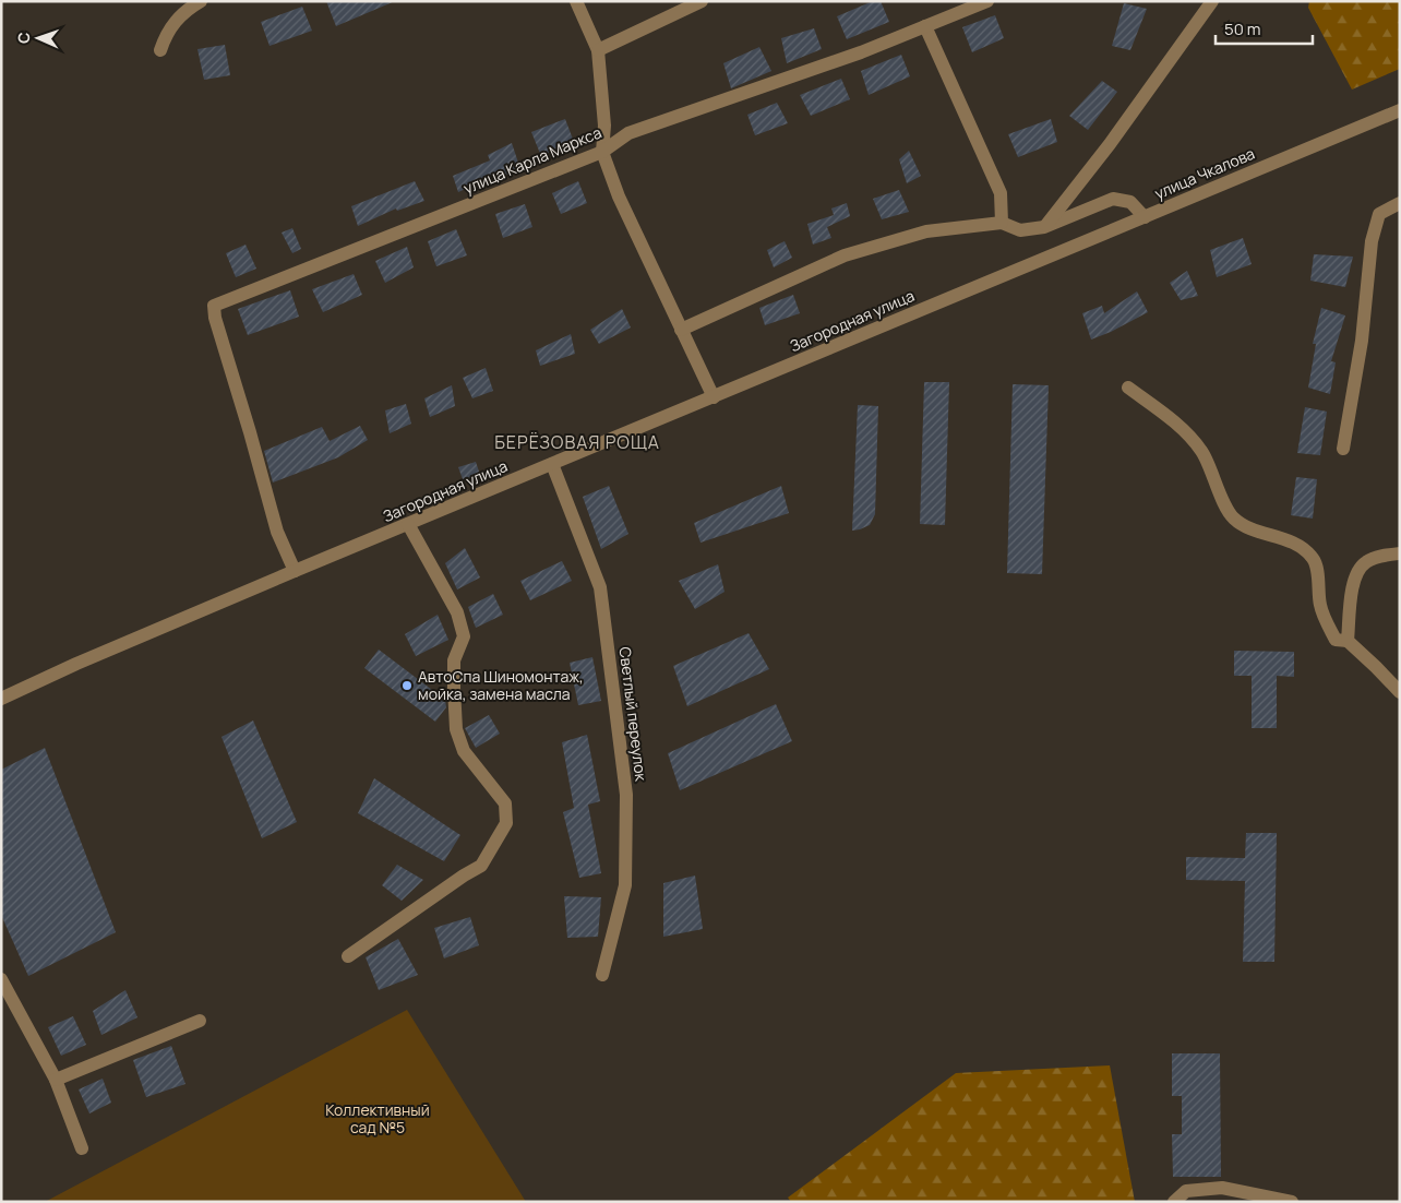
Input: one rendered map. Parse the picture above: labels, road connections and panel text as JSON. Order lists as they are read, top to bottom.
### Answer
{
  "streets": {
    "street": [
      "улица Карла Маркса",
      "улица Чкалова",
      "Загородная улица",
      "Светлый переулок"
    ]
  },
  "crossings": [
    ["улица Карла Маркса", "Загородная улица"],
    ["улица Чкалова", "Загородная улица"],
    ["Загородная улица", "Светлый переулок"]
  ],
  "districts": ["БЕРЁЗОВАЯ РОЩА"],
  "parks": ["Коллективный сад №5"],
  "places": ["АвтоСпа Шиномонтаж, мойка, замена масла"],
  "scale_bar": "50 m",
  "north": "left"
}
